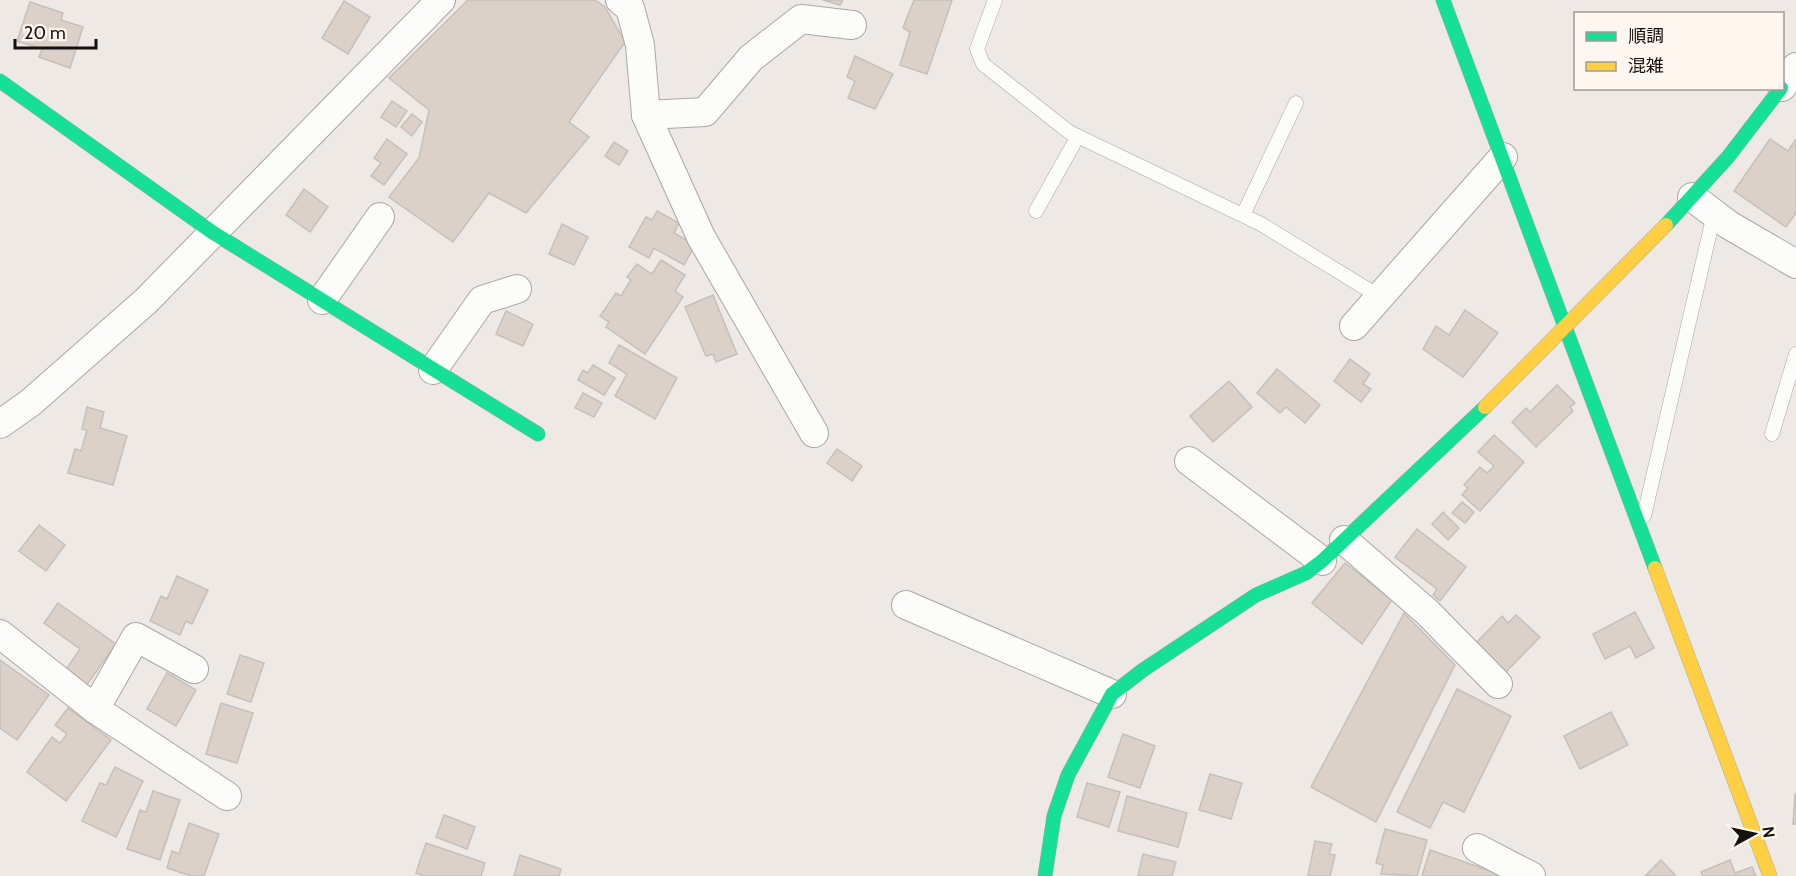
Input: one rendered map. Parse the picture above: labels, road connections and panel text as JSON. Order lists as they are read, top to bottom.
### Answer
{
  "legend": ["順調", "混雑"],
  "scale_bar": "20 m",
  "north": "right"
}
